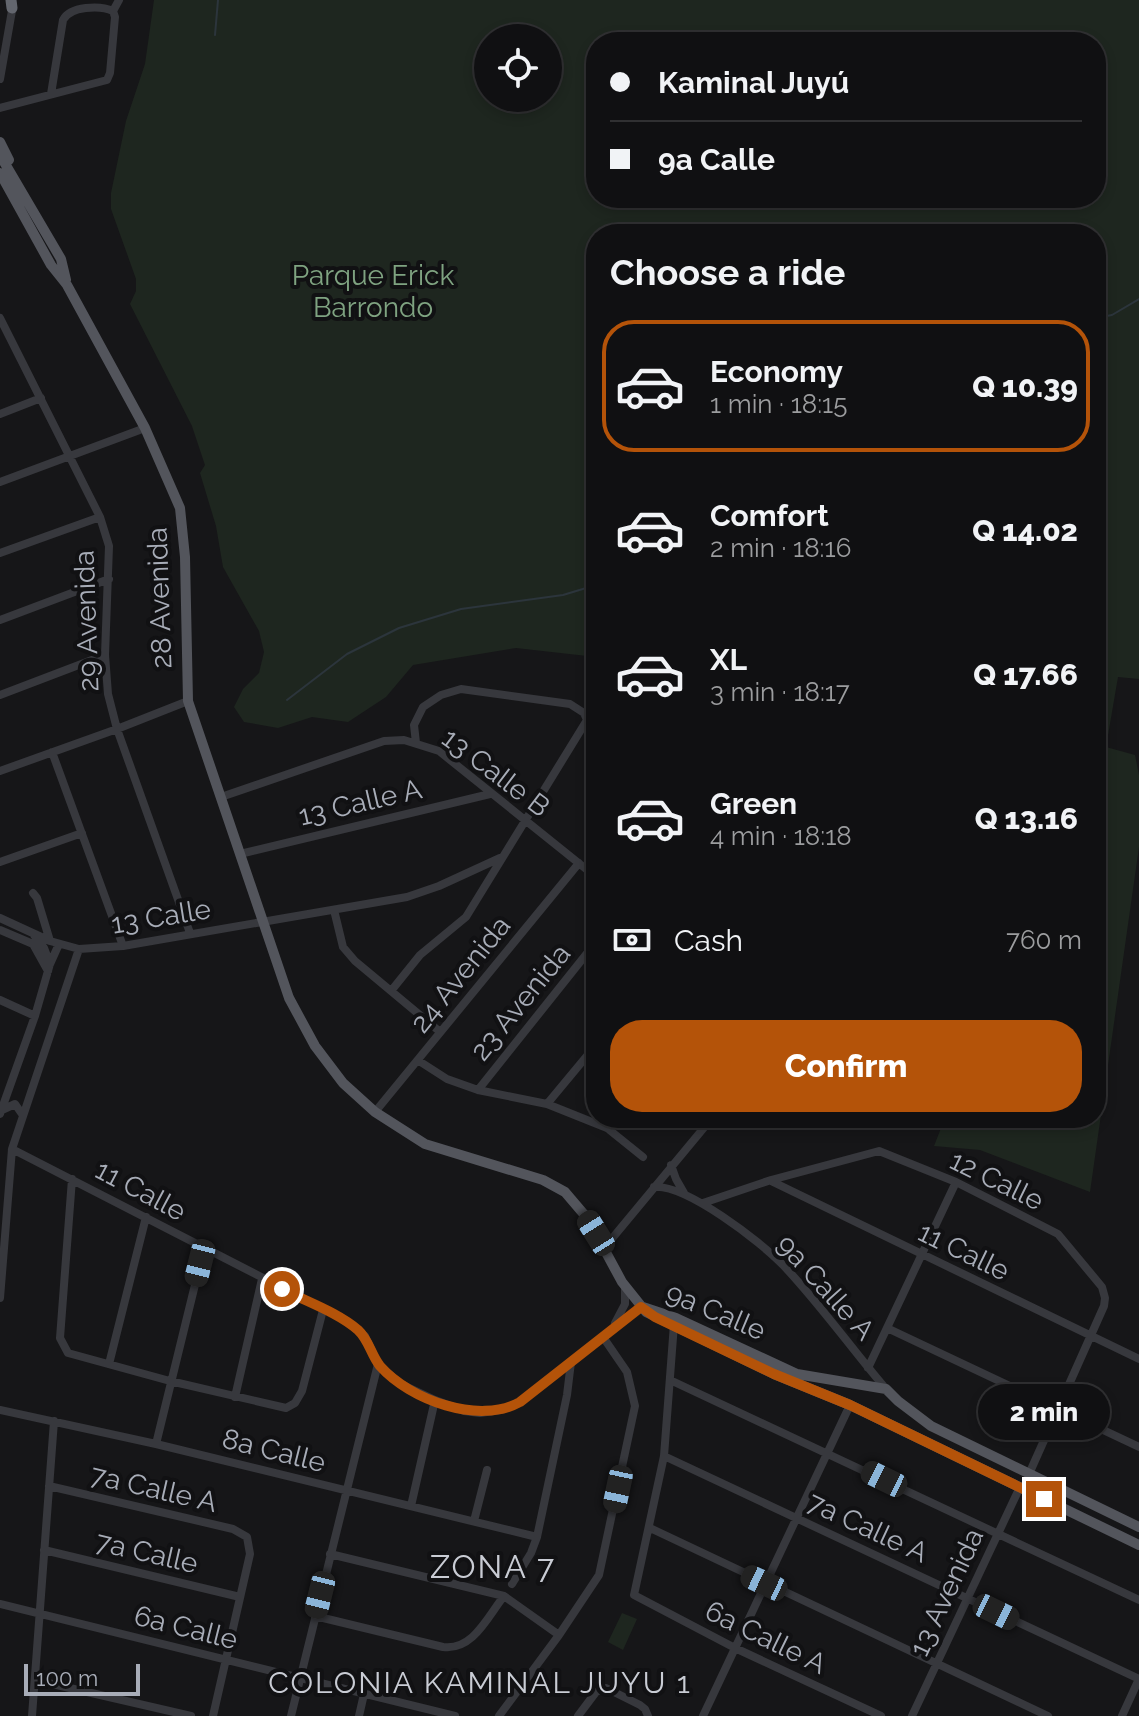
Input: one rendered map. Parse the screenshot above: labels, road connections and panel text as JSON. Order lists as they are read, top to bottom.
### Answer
{
  "streets": {
    "main road": ["28 Avenida", "9a Calle"],
    "street": [
      "29 Avenida",
      "13 Calle B",
      "13 Calle A",
      "13 Calle",
      "24 Avenida",
      "23 Avenida",
      "12 Calle",
      "11 Calle",
      "9a Calle A",
      "8a Calle",
      "7a Calle A",
      "7a Calle",
      "13 Avenida",
      "6a Calle",
      "6a Calle A"
    ]
  },
  "crossings": [
    ["28 Avenida", "13 Calle B"],
    ["28 Avenida", "13 Calle A"],
    ["28 Avenida", "13 Calle"],
    ["28 Avenida", "24 Avenida"],
    ["28 Avenida", "11 Calle"],
    ["28 Avenida", "9a Calle"],
    ["29 Avenida", "13 Calle"],
    ["13 Calle B", "13 Calle A"],
    ["13 Calle B", "24 Avenida"],
    ["12 Calle", "11 Calle"],
    ["12 Calle", "9a Calle A"],
    ["11 Calle", "9a Calle"],
    ["9a Calle A", "9a Calle"],
    ["9a Calle", "13 Avenida"],
    ["7a Calle A", "7a Calle"],
    ["7a Calle A", "13 Avenida"]
  ],
  "districts": ["ZONA 7", "COLONIA KAMINAL JUYU 1"],
  "parks": ["Parque Erick Barrondo"],
  "scale_bar": "100 m",
  "page": {
    "banner": ["Kaminal Juyú", "9a Calle"],
    "heading": "Choose a ride",
    "list": [
      {
        "name": "Economy",
        "note": "1 min · 18:15",
        "value": "Q 10.39"
      },
      {
        "name": "Comfort",
        "note": "2 min · 18:16",
        "value": "Q 14.02"
      },
      {
        "name": "XL",
        "note": "3 min · 18:17",
        "value": "Q 17.66"
      },
      {
        "name": "Green",
        "note": "4 min · 18:18",
        "value": "Q 13.16"
      }
    ],
    "pay": ["Cash", "760 m"],
    "buttons": "Confirm",
    "bubble": "2 min",
    "scale": "100 m"
  }
}
